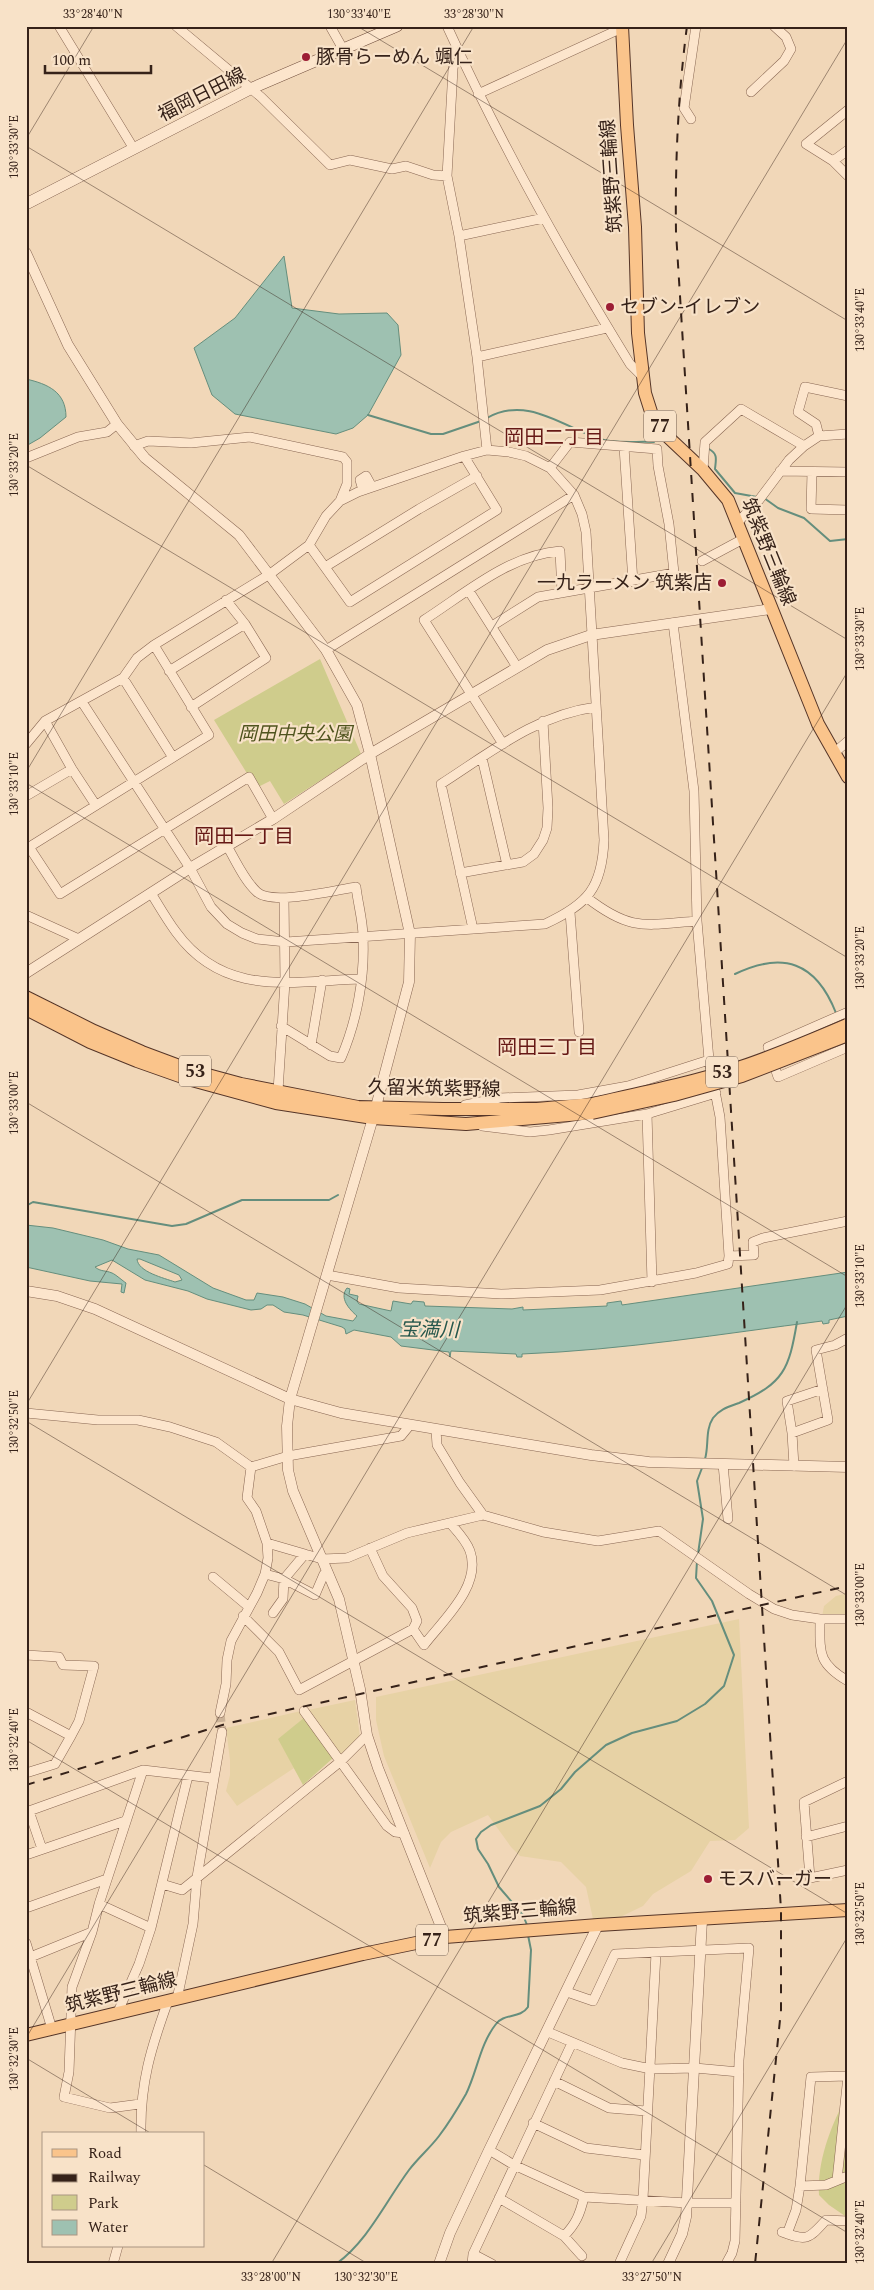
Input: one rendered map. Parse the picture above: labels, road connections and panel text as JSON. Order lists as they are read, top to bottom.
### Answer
{
  "streets": {
    "main road": [
      "福岡日田線",
      "筑紫野三輪線",
      "77",
      "53",
      "久留米筑紫野線"
    ]
  },
  "districts": ["岡田二丁目", "岡田一丁目", "岡田三丁目"],
  "water": ["宝満川"],
  "parks": ["岡田中央公園"],
  "places": [
    "豚骨らーめん 颯仁",
    "セブン-イレブン",
    "一九ラーメン 筑紫店",
    "モスバーガー"
  ],
  "legend": [
    "Road",
    "Railway",
    "Park",
    "Water"
  ],
  "scale_bar": "100 m",
  "coordinates": [
    "33°28'40\"N",
    "130°33'40\"E",
    "33°28'30\"N",
    "130°33'30\"E",
    "130°33'20\"E",
    "130°33'10\"E",
    "130°33'00\"E",
    "130°32'50\"E",
    "130°32'40\"E",
    "130°32'30\"E",
    "33°28'00\"N",
    "33°27'50\"N"
  ]
}
